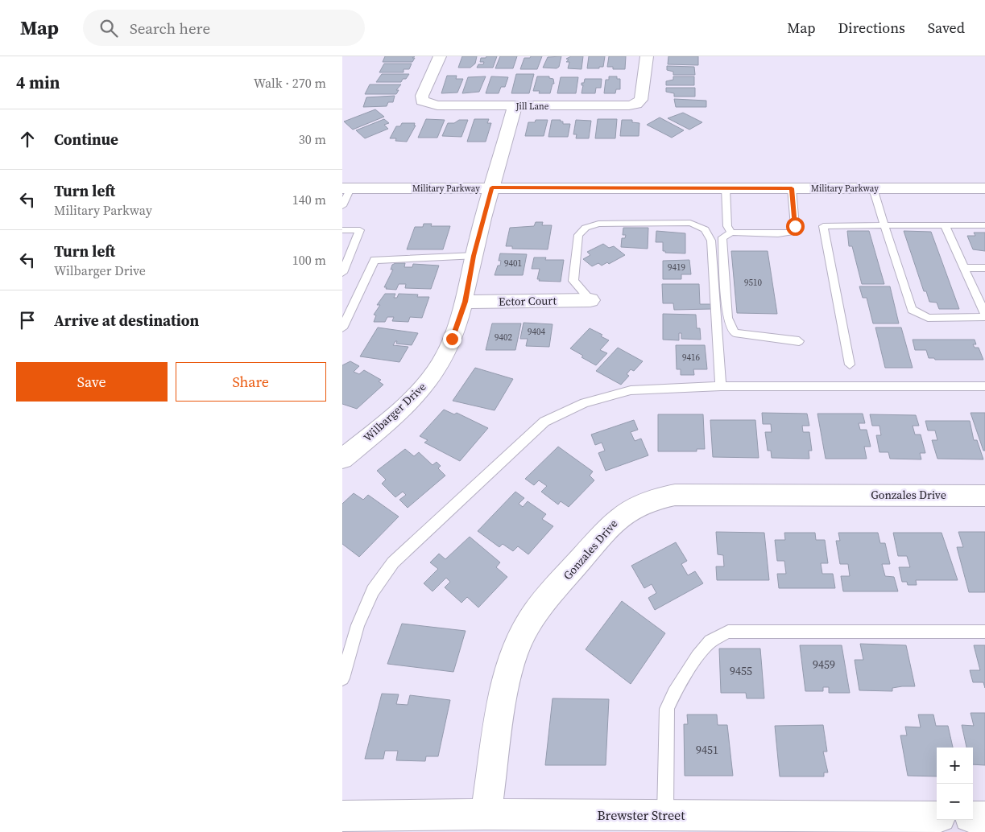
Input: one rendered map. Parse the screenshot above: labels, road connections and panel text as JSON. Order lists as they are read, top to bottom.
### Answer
{
  "streets": {
    "street": [
      "Jill Lane",
      "Military Parkway",
      "Ector Court",
      "Wilbarger Drive",
      "Gonzales Drive",
      "Brewster Street"
    ]
  },
  "crossings": [
    ["Jill Lane", "Wilbarger Drive"],
    ["Military Parkway", "Wilbarger Drive"],
    ["Ector Court", "Wilbarger Drive"],
    ["Gonzales Drive", "Brewster Street"]
  ],
  "house_numbers": [
    "9401",
    "9419",
    "9510",
    "9404",
    "9402",
    "9416",
    "9459",
    "9455",
    "9451"
  ],
  "page": {
    "header": "Map",
    "search": "Search here",
    "nav": ["Map", "Directions", "Saved"],
    "heading": ["4 min", "Walk · 270 m"],
    "list": [
      ["Continue", "30 m"],
      ["Turn left", "Military Parkway", "140 m"],
      ["Turn left", "Wilbarger Drive", "100 m"],
      "Arrive at destination"
    ],
    "buttons": ["Save", "Share"],
    "map_buttons": ["+", "−"]
  }
}
